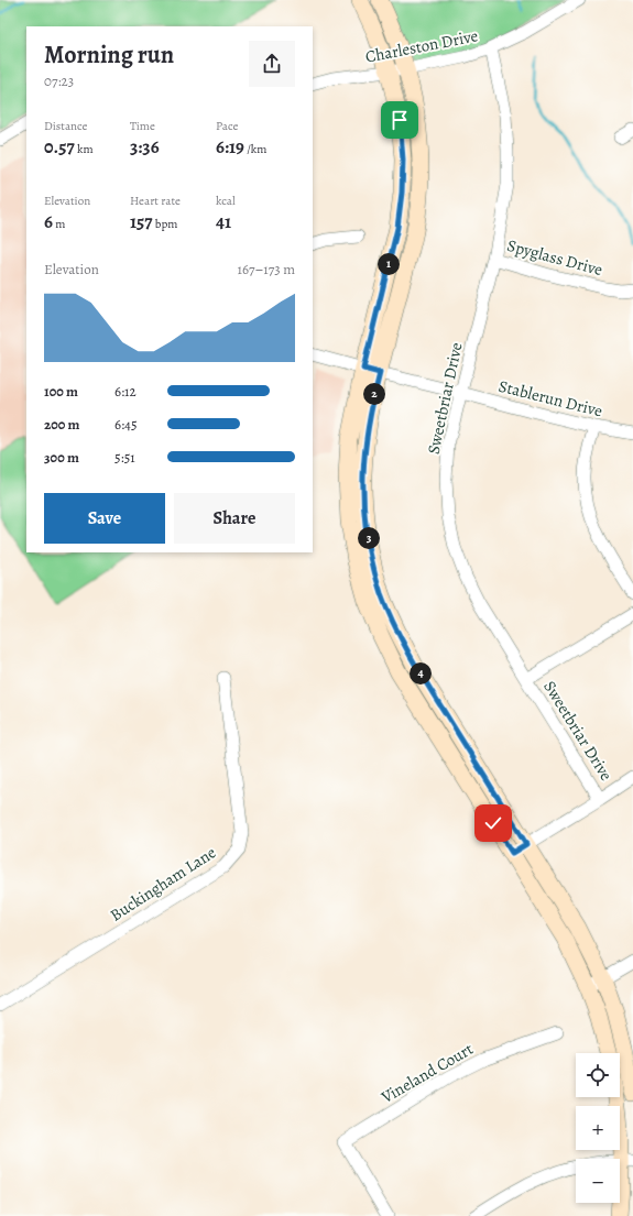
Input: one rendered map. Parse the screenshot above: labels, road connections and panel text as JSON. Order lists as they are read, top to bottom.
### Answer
{
  "streets": {
    "street": [
      "Charleston Drive",
      "Spyglass Drive",
      "Sweetbriar Drive",
      "Stablerun Drive",
      "Buckingham Lane",
      "Vineland Court"
    ]
  },
  "crossings": [
    ["Charleston Drive", "Sweetbriar Drive"],
    ["Spyglass Drive", "Sweetbriar Drive"],
    ["Sweetbriar Drive", "Stablerun Drive"]
  ],
  "page": {
    "heading": ["Morning run", "07:23"],
    "stats": [
      ["Distance", "0.57 km"],
      ["Time", "3:36"],
      ["Pace", "6:19 /km"],
      ["Elevation", "6 m"],
      ["Heart rate", "157 bpm"],
      ["kcal", "41"]
    ],
    "chart": ["Elevation", "167–173 m"],
    "pins": [
      "1",
      "2",
      "3",
      "4"
    ],
    "list": [
      {
        "name": "100 m",
        "note": "6:12"
      },
      {
        "name": "200 m",
        "note": "6:45"
      },
      {
        "name": "300 m",
        "note": "5:51"
      }
    ],
    "buttons": ["Save", "Share"],
    "map_buttons": ["+", "−"]
  }
}
